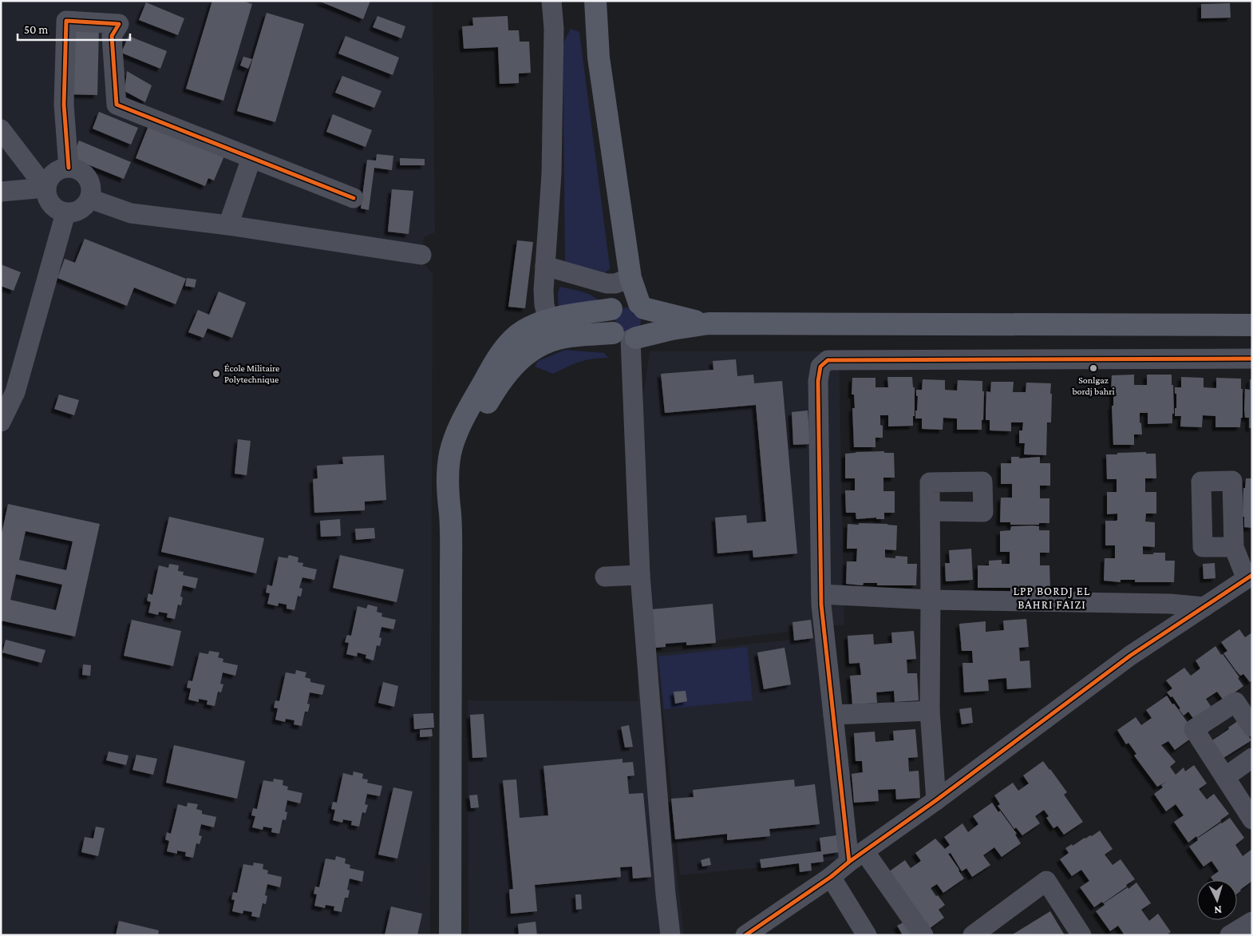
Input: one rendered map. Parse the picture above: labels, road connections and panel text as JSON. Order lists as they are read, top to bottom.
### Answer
{
  "districts": ["LPP BORDJ EL BAHRI FAIZI"],
  "places": ["Sonlgaz bordj bahri", "École Militaire Polytechnique"],
  "scale_bar": "50 m",
  "north": "bottom"
}
